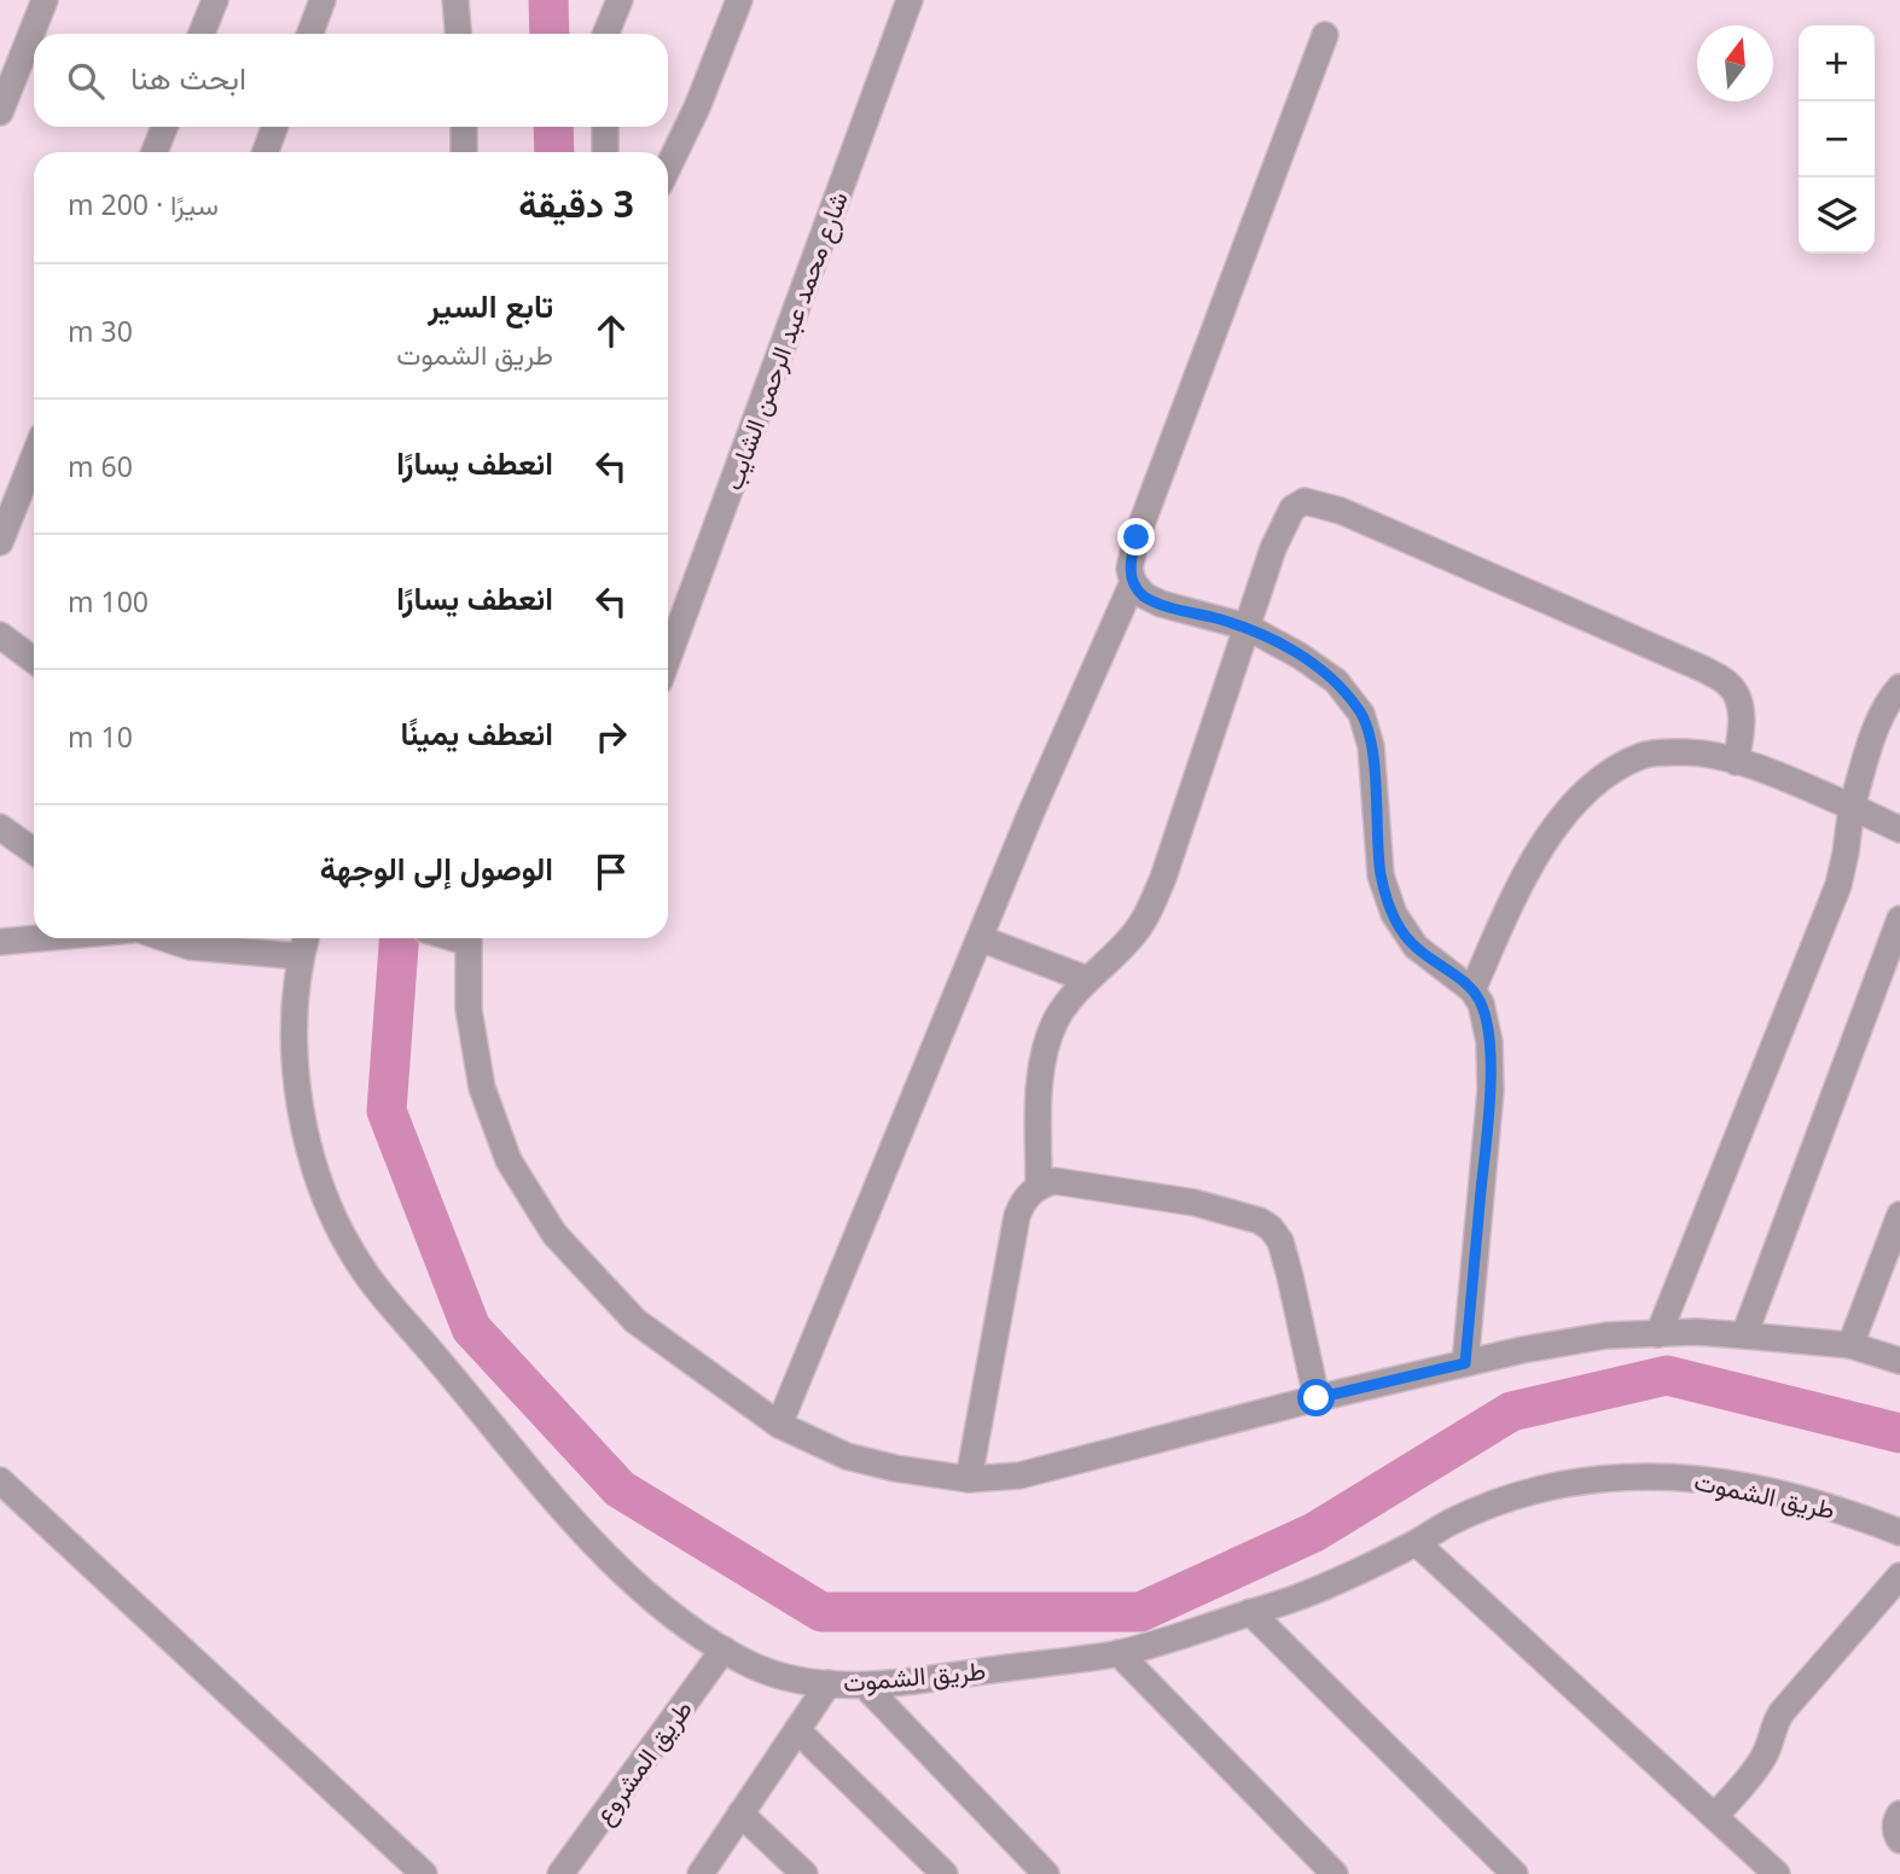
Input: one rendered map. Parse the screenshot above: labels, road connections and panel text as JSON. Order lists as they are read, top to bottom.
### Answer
{
  "streets": {
    "street": ["شارع محمد عبد الرحمن الشايب", "طريق الشموت", "طريق المشروع"]
  },
  "crossings": [
    ["طريق الشموت", "طريق المشروع"]
  ],
  "north": "top",
  "page": {
    "map_buttons": ["+", "−"],
    "search": "ابحث هنا",
    "heading": ["3 دقيقة", "سيرًا · 200 m"],
    "list": [
      ["تابع السير", "طريق الشموت", "30 m"],
      ["انعطف يسارًا", "60 m"],
      ["انعطف يسارًا", "100 m"],
      ["انعطف يمينًا", "10 m"],
      "الوصول إلى الوجهة"
    ]
  }
}
